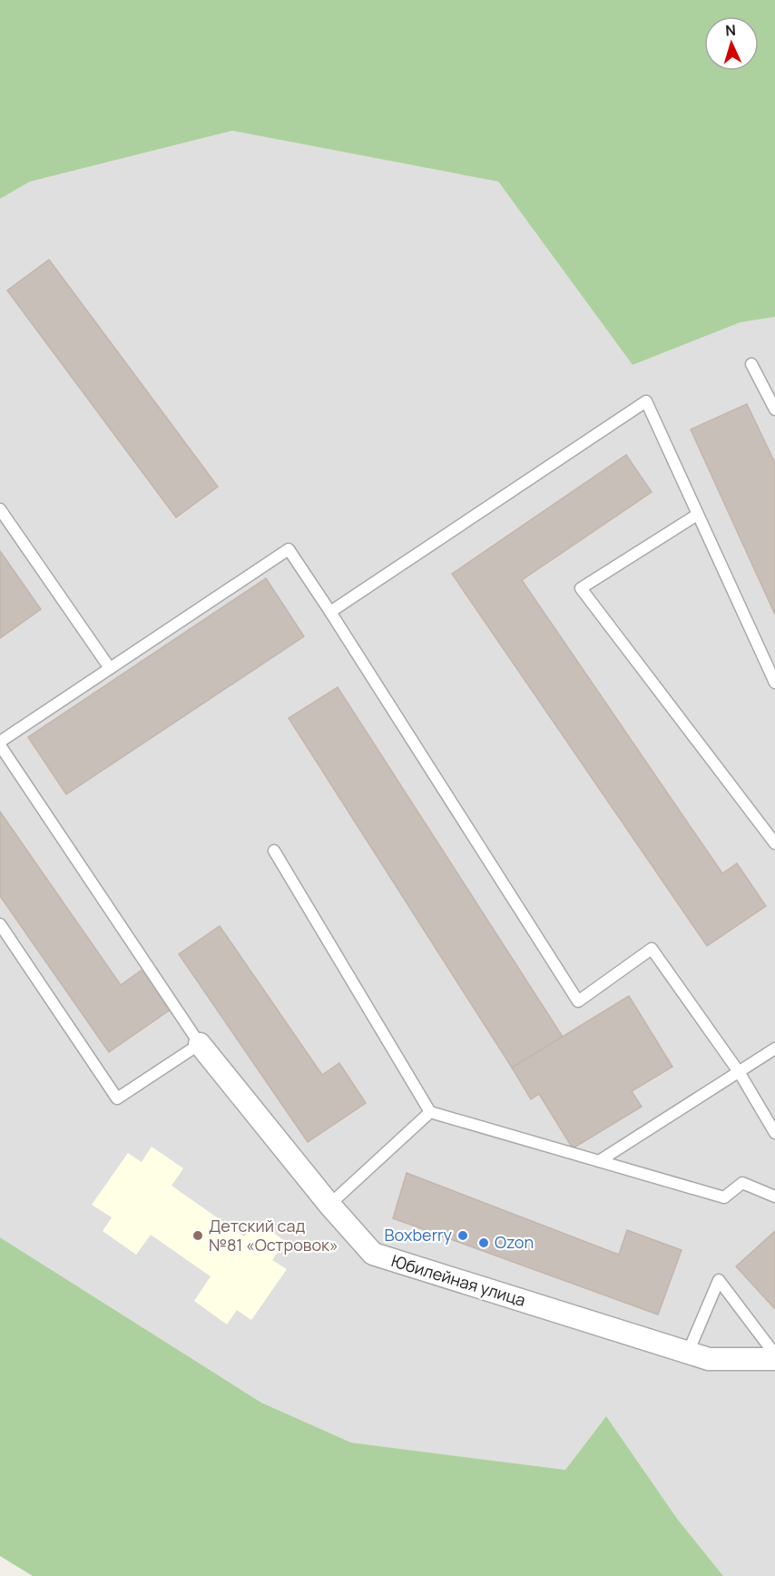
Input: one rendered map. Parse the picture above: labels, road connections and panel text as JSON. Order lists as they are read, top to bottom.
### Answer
{
  "streets": {
    "street": ["Юбилейная улица"]
  },
  "places": ["Детский сад №81 «Островок»", "Boxberry", "Ozon"],
  "north": "top"
}
